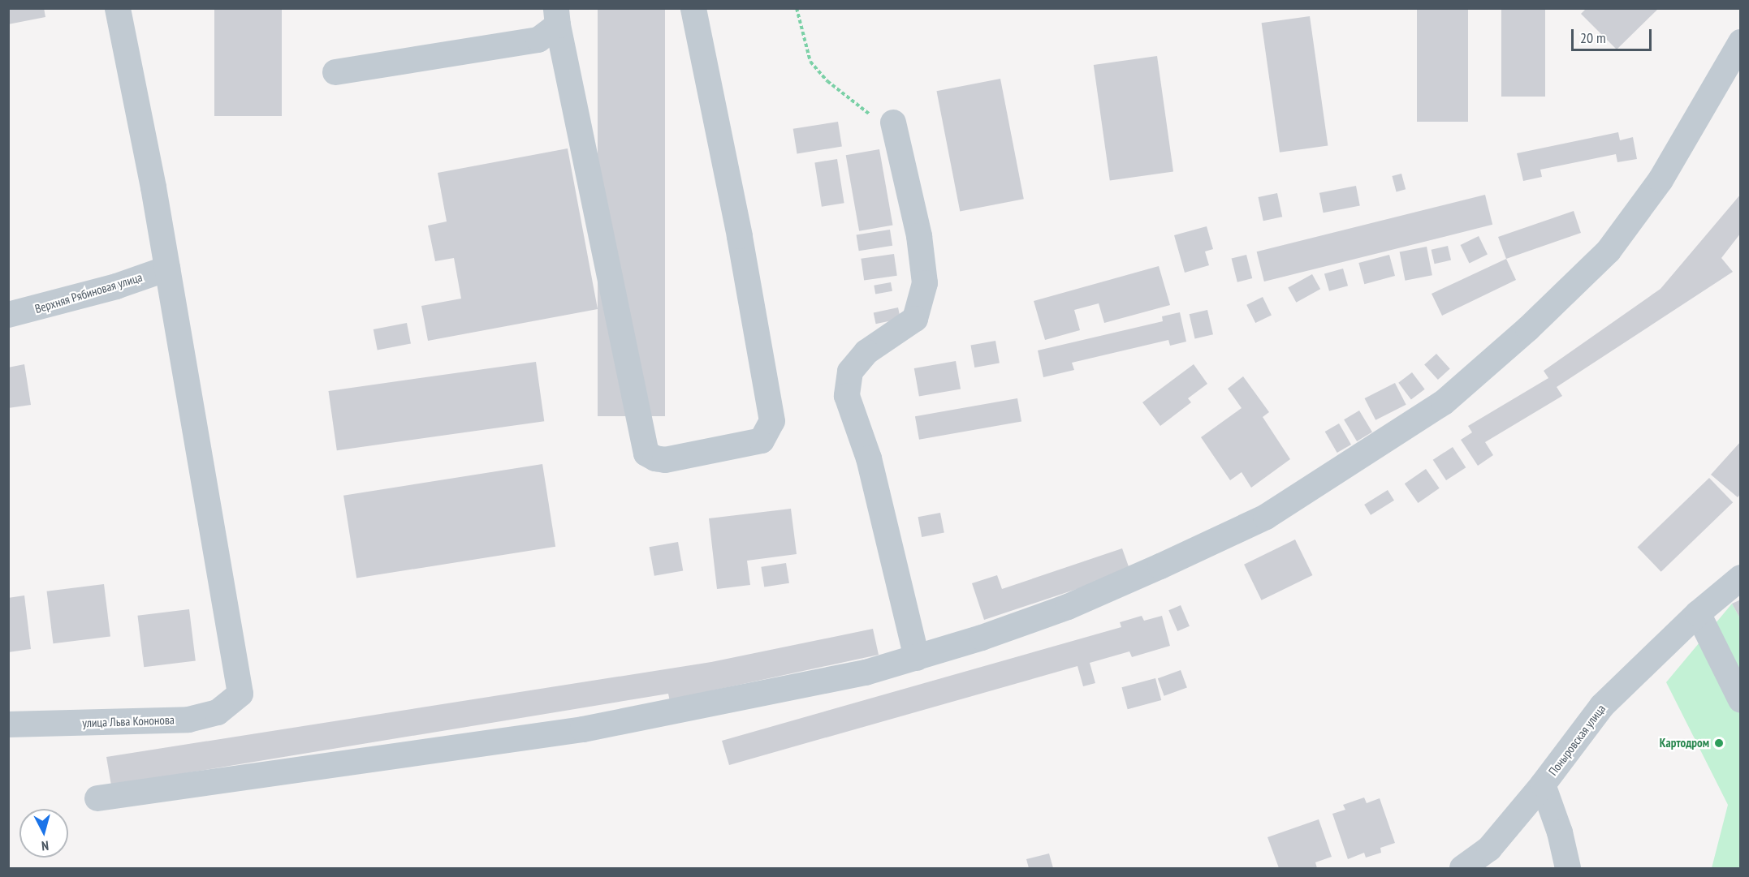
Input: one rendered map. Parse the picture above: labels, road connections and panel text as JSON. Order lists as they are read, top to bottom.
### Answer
{
  "streets": {
    "street": ["Верхняя Рябиновая улица", "улица Льва Кононова", "Поныровская улица"]
  },
  "crossings": [
    ["Верхняя Рябиновая улица", "улица Льва Кононова"]
  ],
  "places": ["Картодром"],
  "scale_bar": "20 m",
  "north": "bottom"
}
